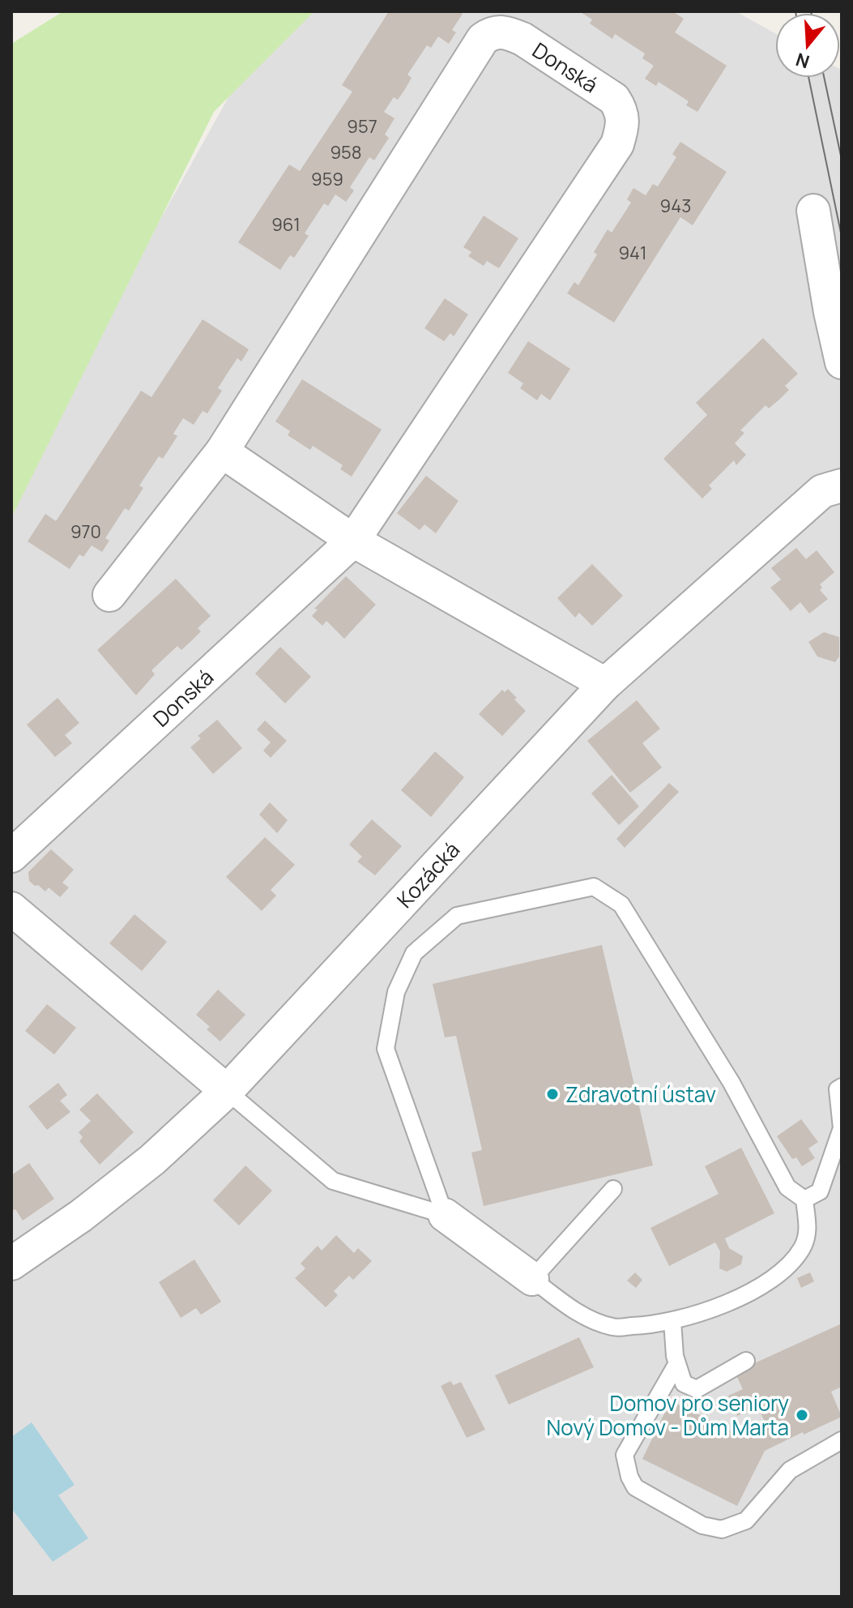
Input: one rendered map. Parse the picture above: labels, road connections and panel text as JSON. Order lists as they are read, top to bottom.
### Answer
{
  "streets": {
    "street": ["Donská", "Kozácká"]
  },
  "places": ["Zdravotní ústav", "Domov pro seniory Nový Domov - Dům Marta"],
  "house_numbers": [
    "957",
    "958",
    "959",
    "943",
    "961",
    "941",
    "970"
  ],
  "north": "bottom"
}
